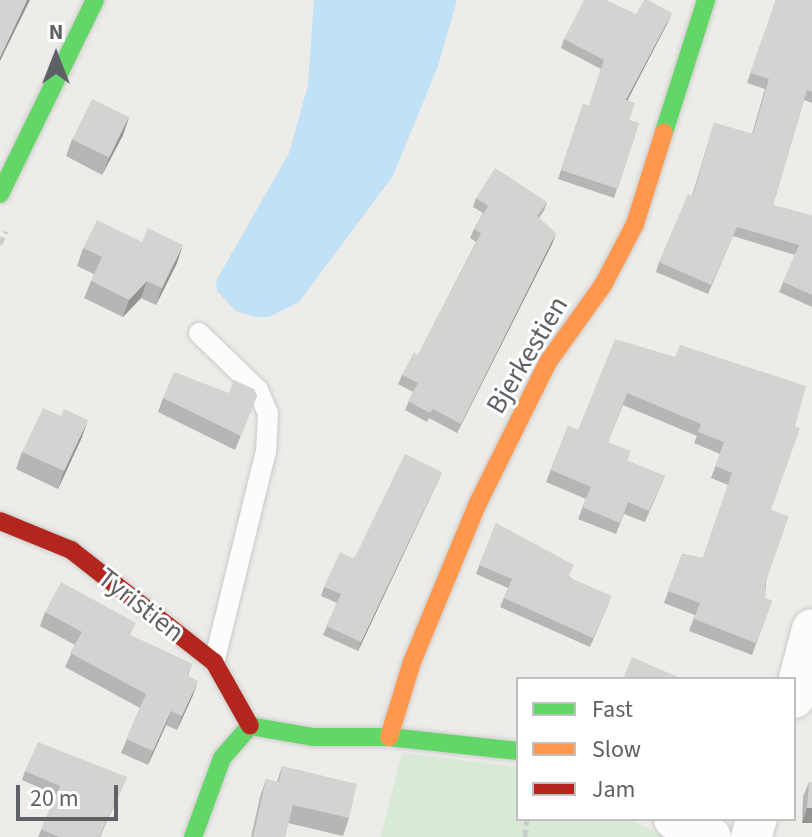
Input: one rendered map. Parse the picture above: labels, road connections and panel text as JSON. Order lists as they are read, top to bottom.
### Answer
{
  "streets": {
    "street": ["Bjerkestien", "Tyristien"]
  },
  "legend": ["Fast", "Slow", "Jam"],
  "scale_bar": "20 m",
  "north": "top"
}
